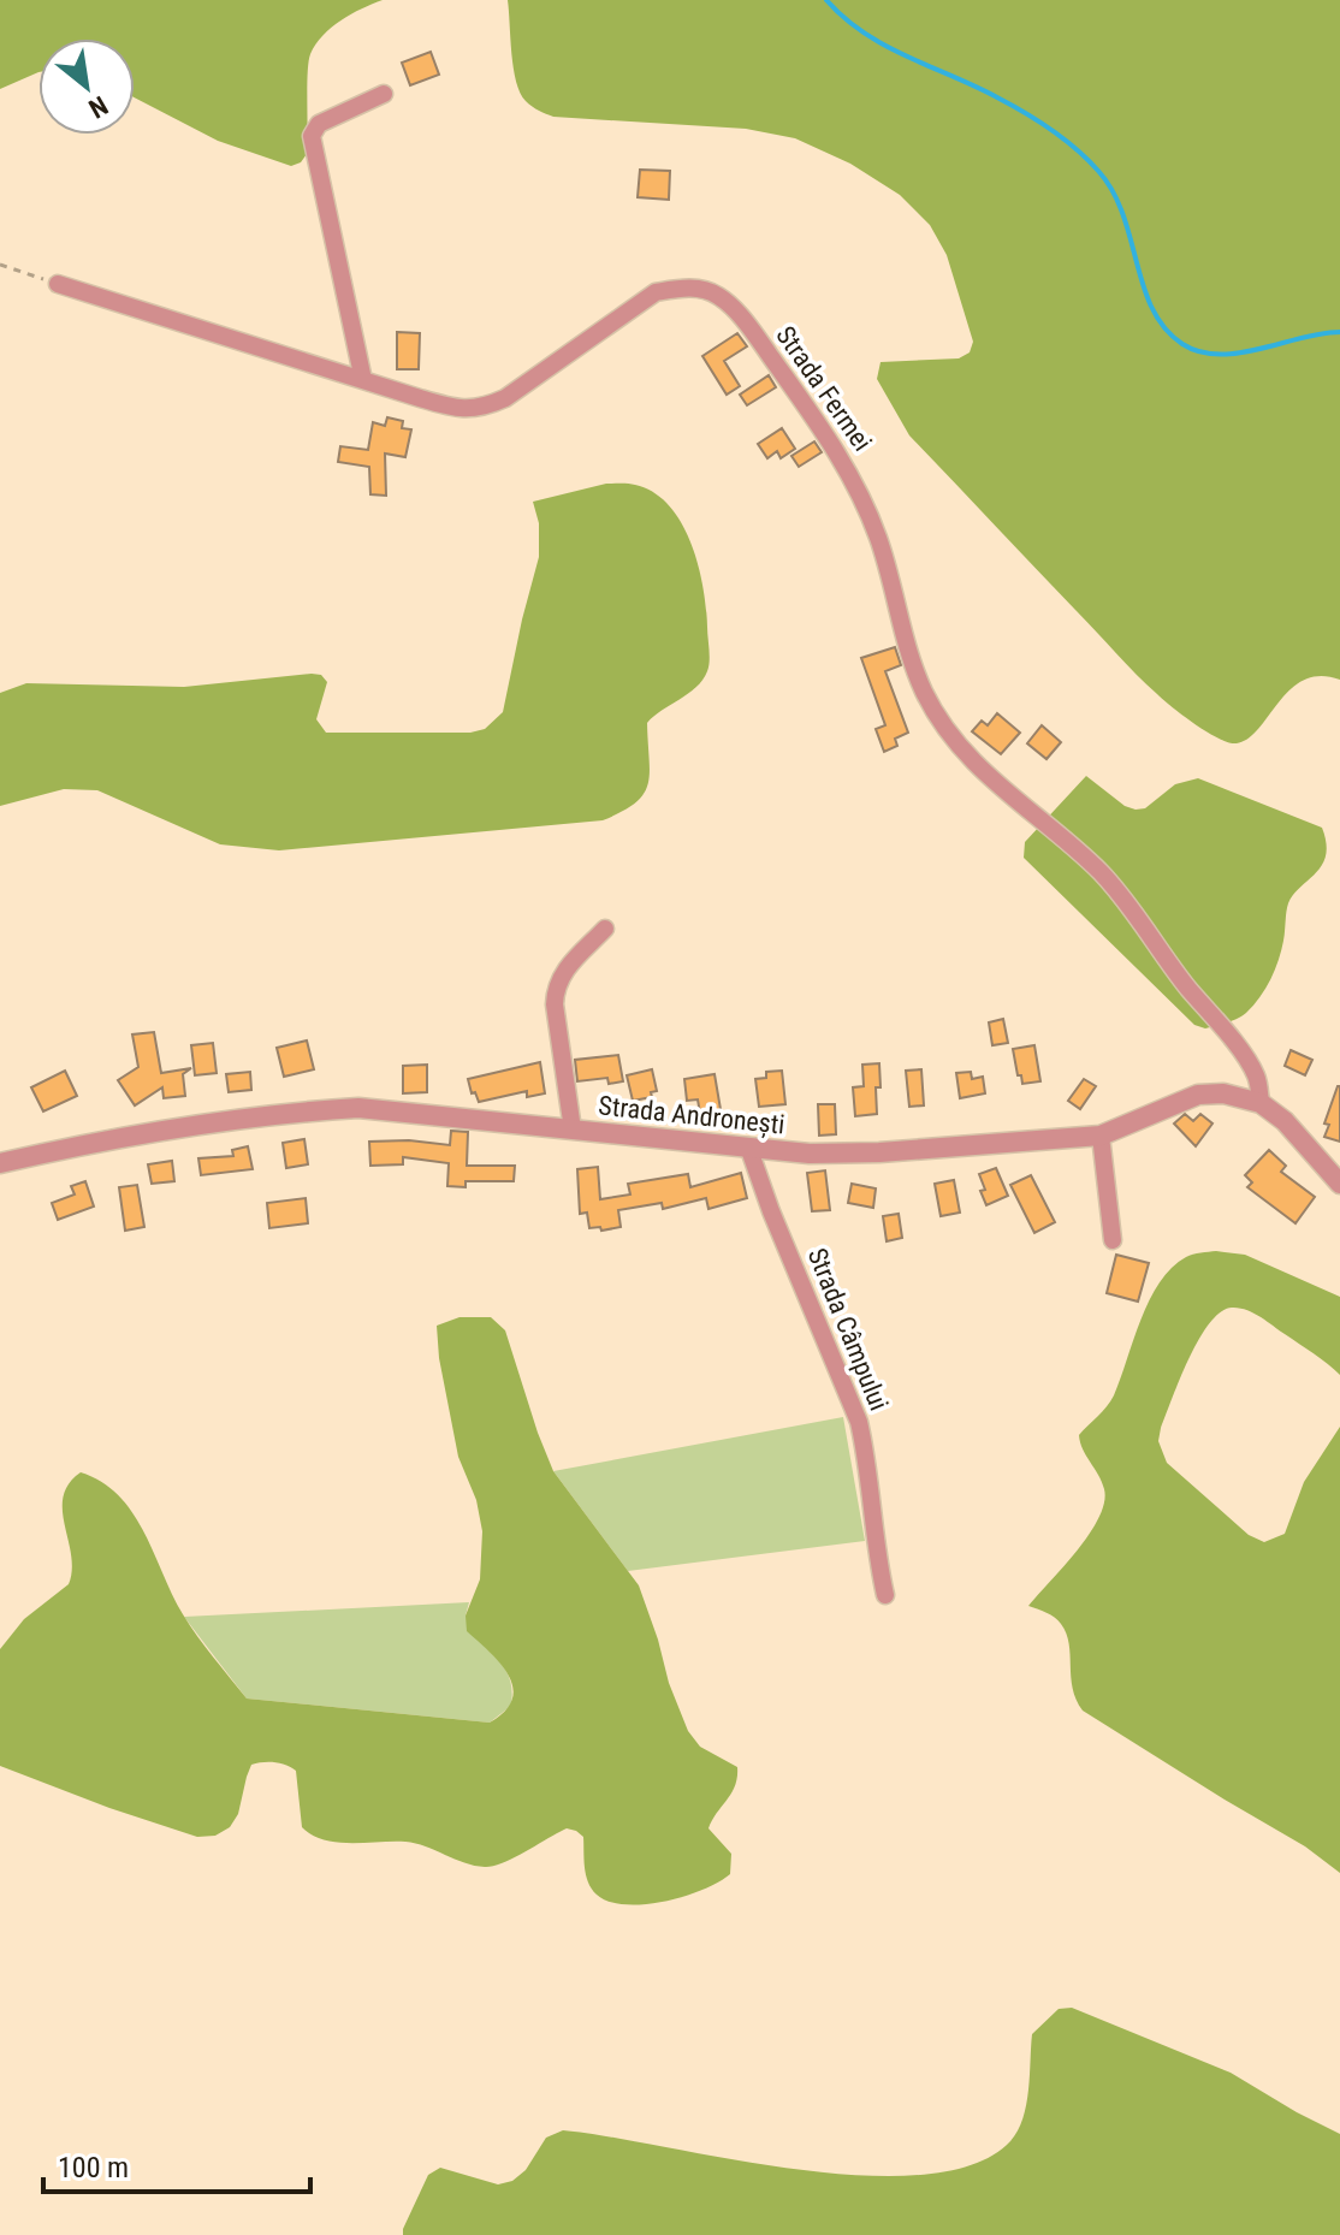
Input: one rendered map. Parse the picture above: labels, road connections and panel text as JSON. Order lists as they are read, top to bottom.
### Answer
{
  "streets": {
    "street": ["Strada Fermei", "Strada Andronești", "Strada Câmpului"]
  },
  "crossings": [
    ["Strada Fermei", "Strada Andronești"],
    ["Strada Andronești", "Strada Câmpului"]
  ],
  "scale_bar": "100 m",
  "north": "bottom right"
}
